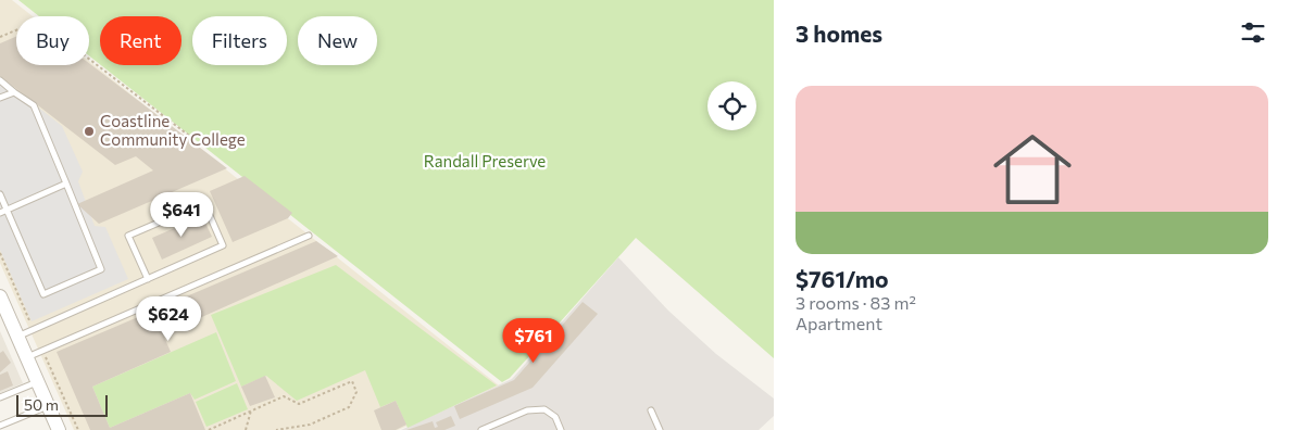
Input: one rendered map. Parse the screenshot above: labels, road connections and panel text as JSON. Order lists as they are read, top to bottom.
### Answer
{
  "parks": ["Randall Preserve"],
  "places": ["Coastline Community College"],
  "scale_bar": "50 m",
  "page": {
    "heading": "3 homes",
    "chip": [
      "Buy",
      "Rent",
      "Filters",
      "New"
    ],
    "list": [
      {
        "name": "$761/mo",
        "note": "3 rooms · 83 m² · Apartment"
      }
    ],
    "price": ["$641", "$624", "$761"],
    "scale": "50 m"
  }
}
